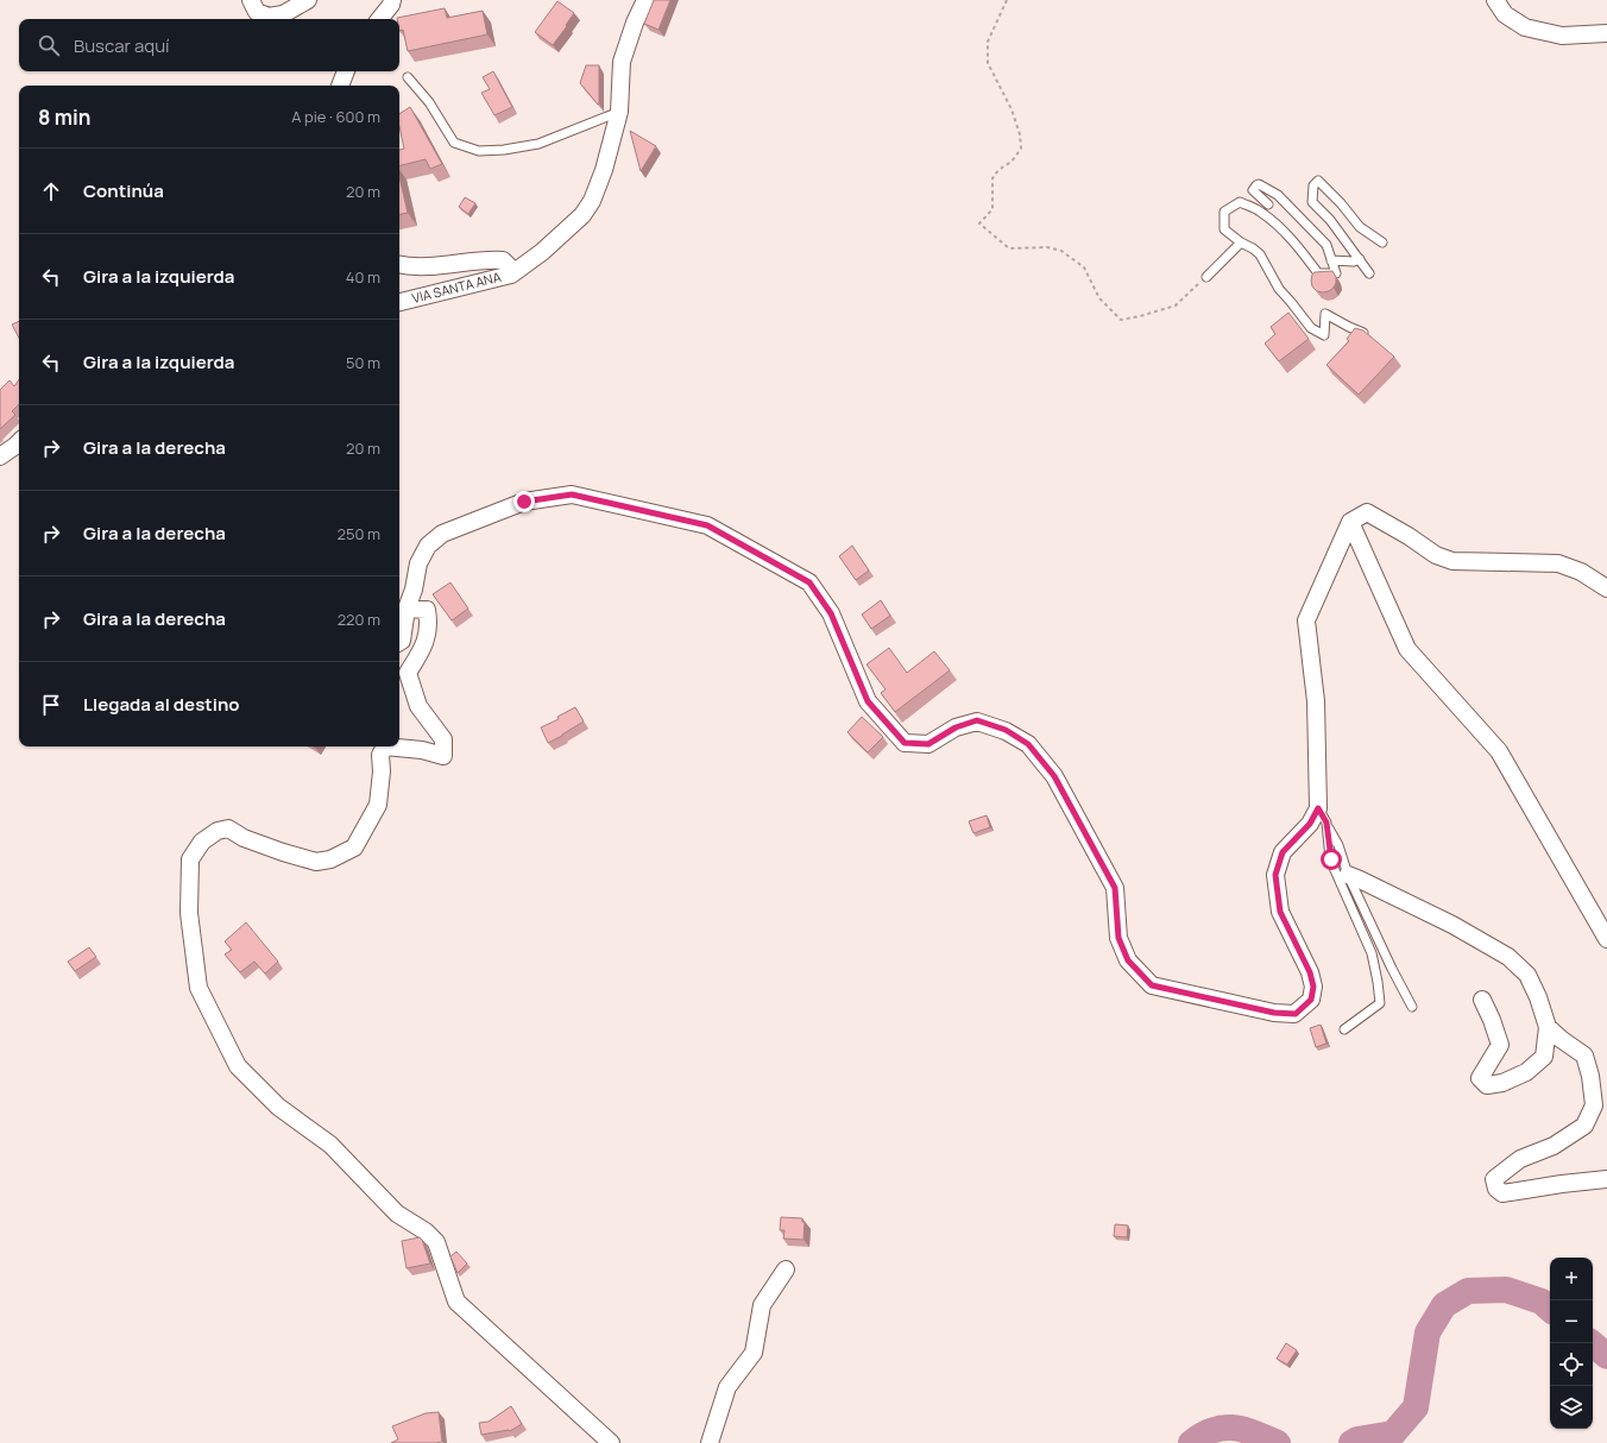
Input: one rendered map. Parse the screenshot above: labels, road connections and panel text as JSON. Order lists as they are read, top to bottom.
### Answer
{
  "streets": {
    "street": ["VIA SANTA ANA"]
  },
  "page": {
    "search": "Buscar aquí",
    "heading": ["8 min", "A pie · 600 m"],
    "list": [
      ["Continúa", "20 m"],
      ["Gira a la izquierda", "40 m"],
      ["Gira a la izquierda", "50 m"],
      ["Gira a la derecha", "20 m"],
      ["Gira a la derecha", "250 m"],
      ["Gira a la derecha", "220 m"],
      "Llegada al destino"
    ],
    "map_buttons": ["+", "−"]
  }
}
